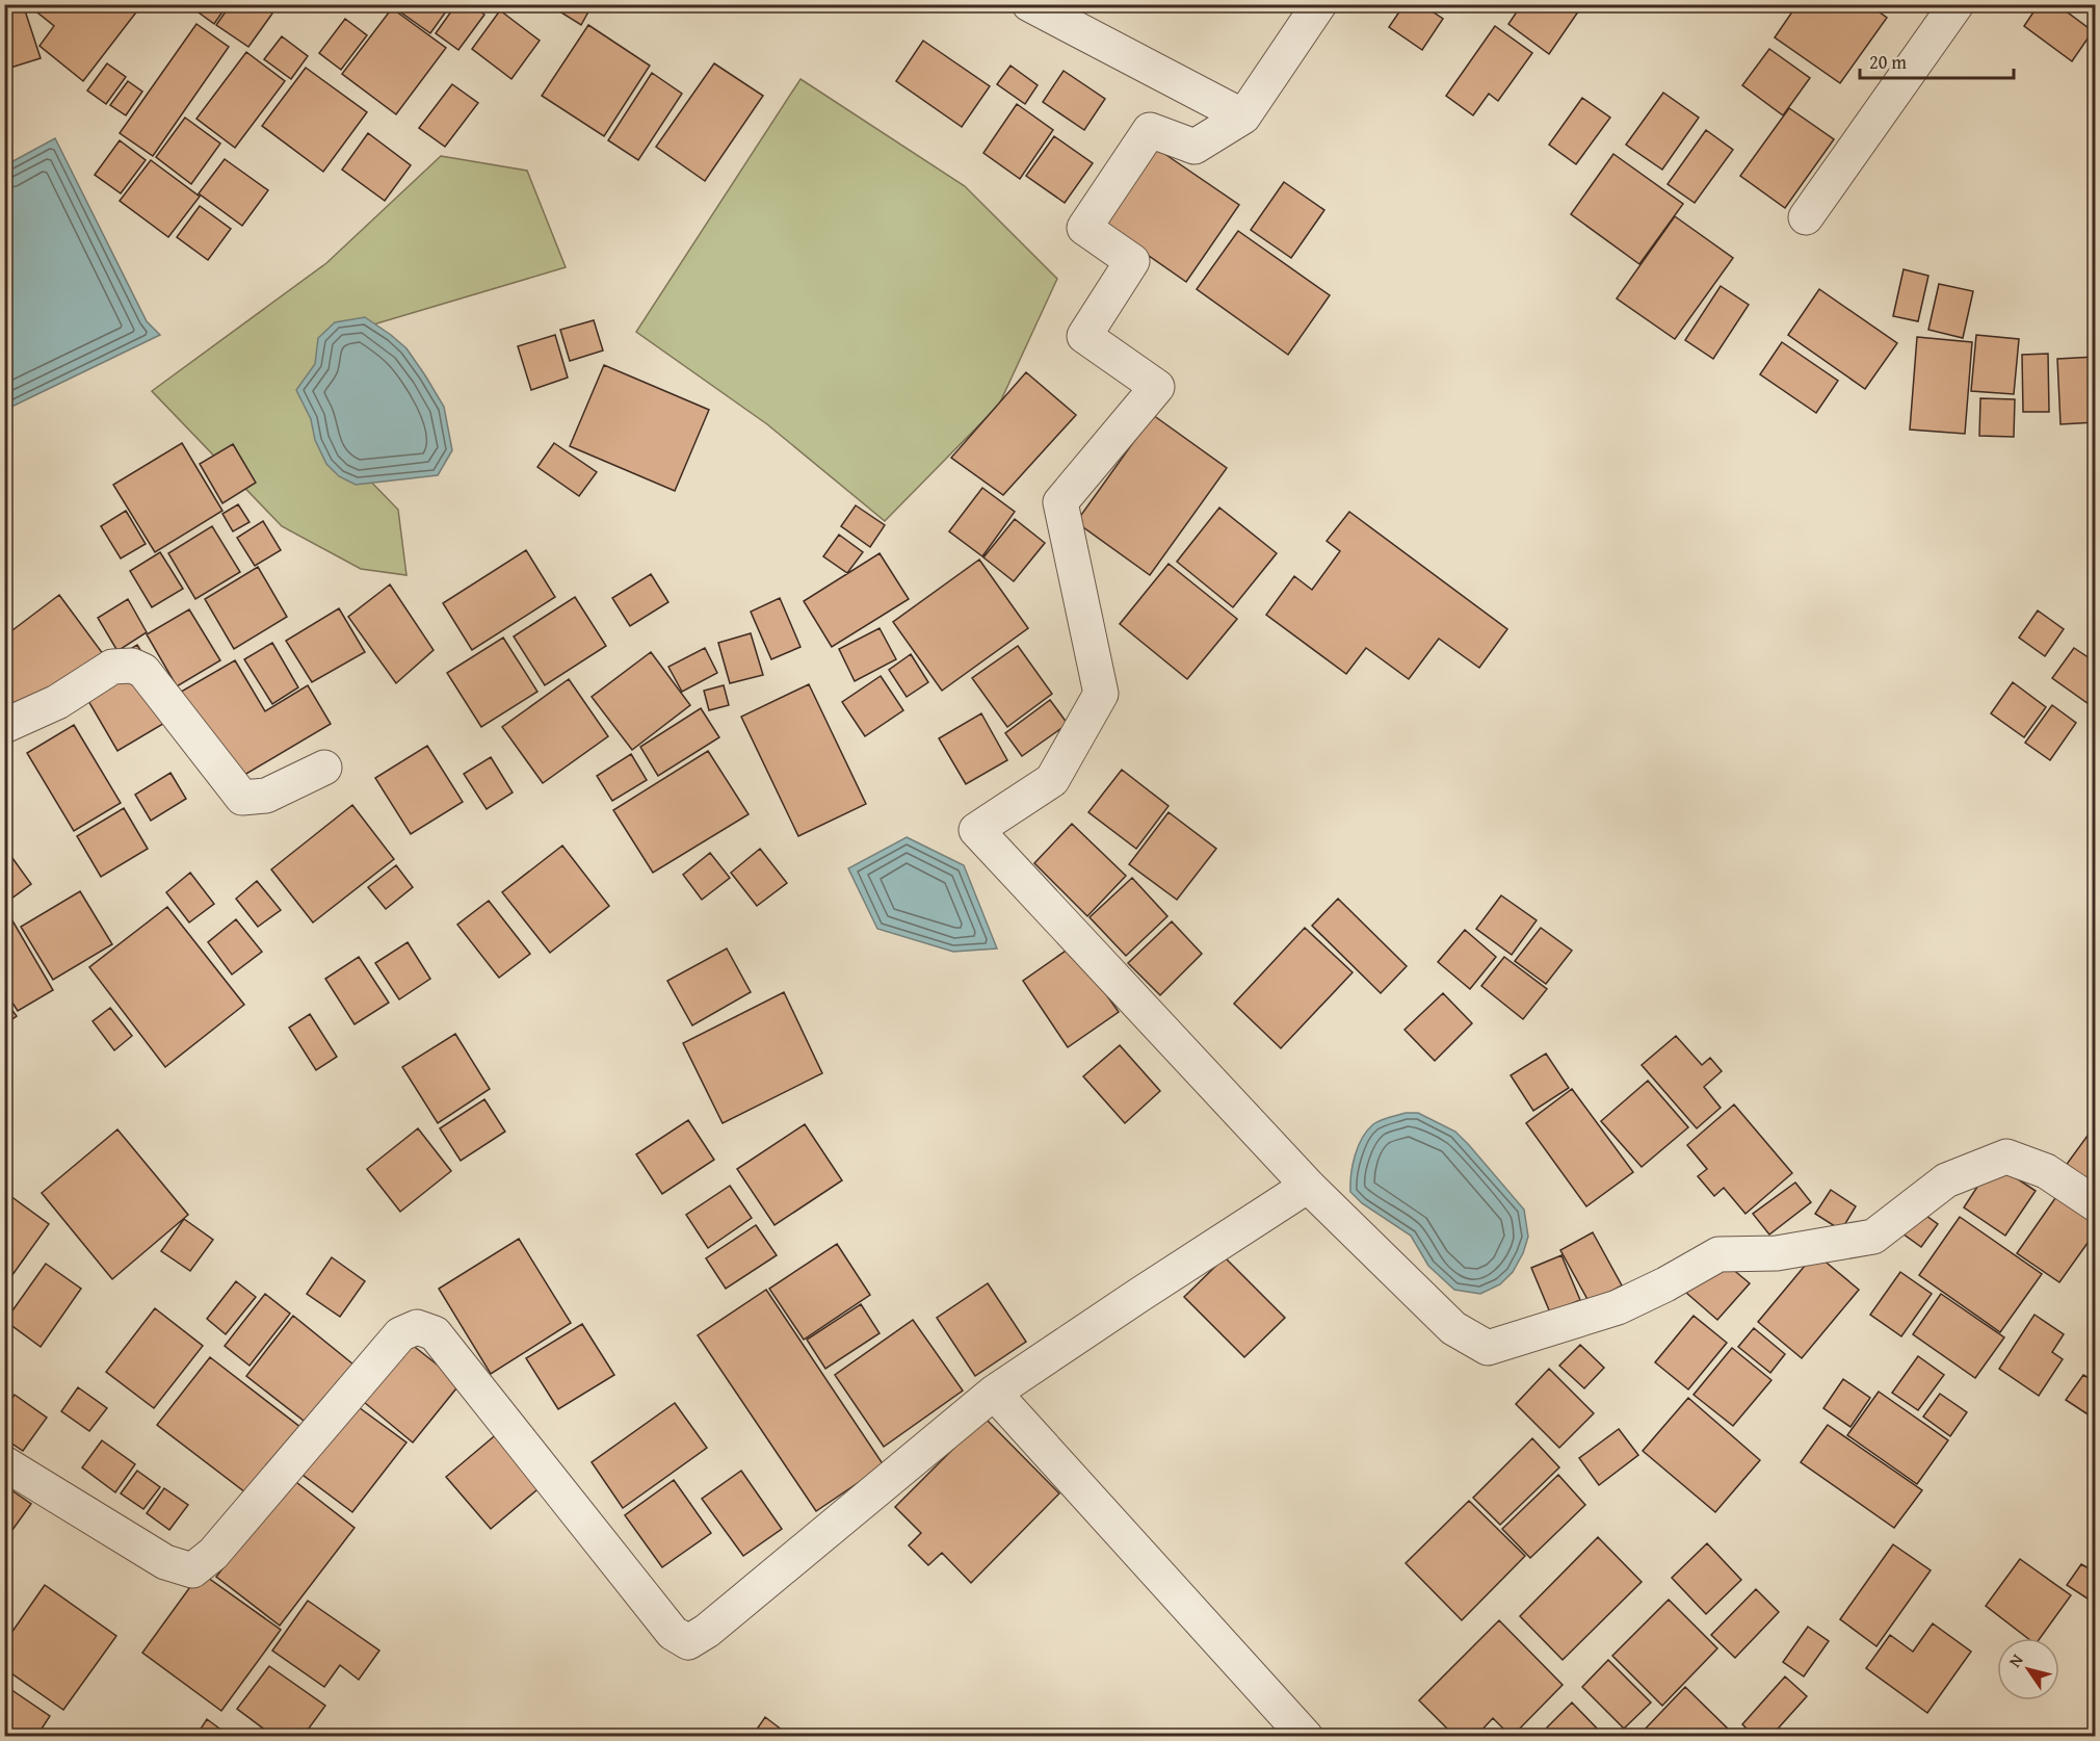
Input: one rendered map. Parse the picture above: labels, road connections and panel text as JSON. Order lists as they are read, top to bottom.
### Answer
{
  "scale_bar": "20 m",
  "north": "top left"
}
